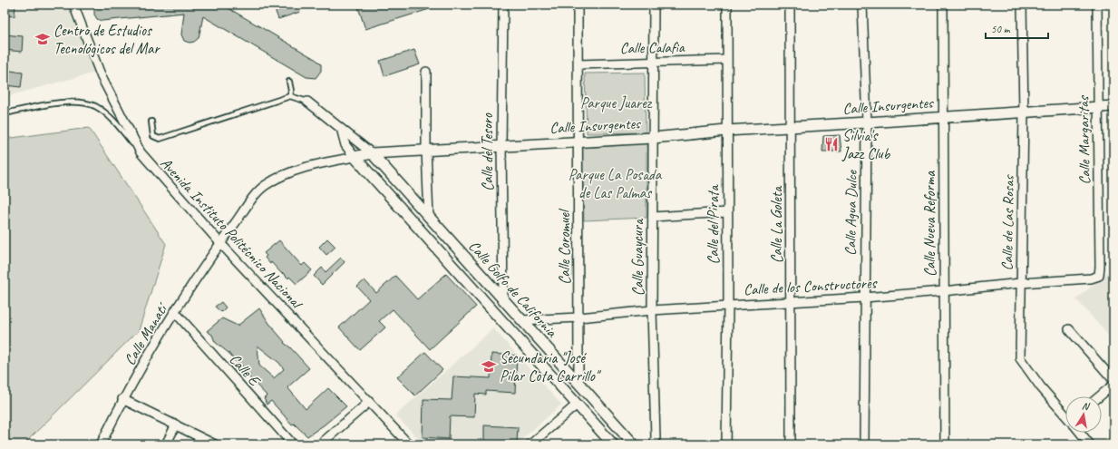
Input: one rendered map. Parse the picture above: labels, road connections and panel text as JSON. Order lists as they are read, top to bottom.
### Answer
{
  "streets": {
    "street": [
      "Calle Calafia",
      "Calle Insurgentes",
      "Calle Margaritas",
      "Calle del Tesoro",
      "Calle Agua Dulce",
      "Calle de Las Rosas",
      "Calle Nueva Reforma",
      "Calle del Pirata",
      "Calle La Goleta",
      "Avenida Instituto Politécnico Nacional",
      "Calle Coromuel",
      "Calle Guaycura",
      "Calle de los Constructores",
      "Calle Golfo de California",
      "Calle Manatí",
      "Calle E"
    ]
  },
  "crossings": [
    ["Calle Calafia", "Calle del Pirata"],
    ["Calle Calafia", "Calle Coromuel"],
    ["Calle Calafia", "Calle Guaycura"],
    ["Calle Insurgentes", "Calle Margaritas"],
    ["Calle Insurgentes", "Calle del Tesoro"],
    ["Calle Insurgentes", "Calle Agua Dulce"],
    ["Calle Insurgentes", "Calle de Las Rosas"],
    ["Calle Insurgentes", "Calle Nueva Reforma"],
    ["Calle Insurgentes", "Calle del Pirata"],
    ["Calle Insurgentes", "Calle La Goleta"],
    ["Calle Insurgentes", "Avenida Instituto Politécnico Nacional"],
    ["Calle Insurgentes", "Calle Coromuel"],
    ["Calle Insurgentes", "Calle Guaycura"],
    ["Calle Insurgentes", "Calle Golfo de California"],
    ["Calle Insurgentes", "Calle Manatí"],
    ["Calle Margaritas", "Calle de los Constructores"],
    ["Calle del Tesoro", "Calle Golfo de California"],
    ["Calle Agua Dulce", "Calle de los Constructores"],
    ["Calle de Las Rosas", "Calle de los Constructores"],
    ["Calle Nueva Reforma", "Calle de los Constructores"],
    ["Calle del Pirata", "Calle de los Constructores"],
    ["Calle La Goleta", "Calle de los Constructores"],
    ["Avenida Instituto Politécnico Nacional", "Calle Manatí"],
    ["Calle Coromuel", "Calle de los Constructores"],
    ["Calle Coromuel", "Calle Golfo de California"],
    ["Calle Guaycura", "Calle de los Constructores"],
    ["Calle de los Constructores", "Calle Golfo de California"],
    ["Calle Manatí", "Calle E"]
  ],
  "parks": ["Parque Juarez", "Parque La Posada de Las Palmas"],
  "places": {
    "school or university": ["Centro de Estudios Tecnológicos del Mar", "Secundaria \"José Pilar Cota Carrillo\""],
    "restaurant": ["Silvia's Jazz Club"]
  },
  "scale_bar": "50 m",
  "north": "top"
}
